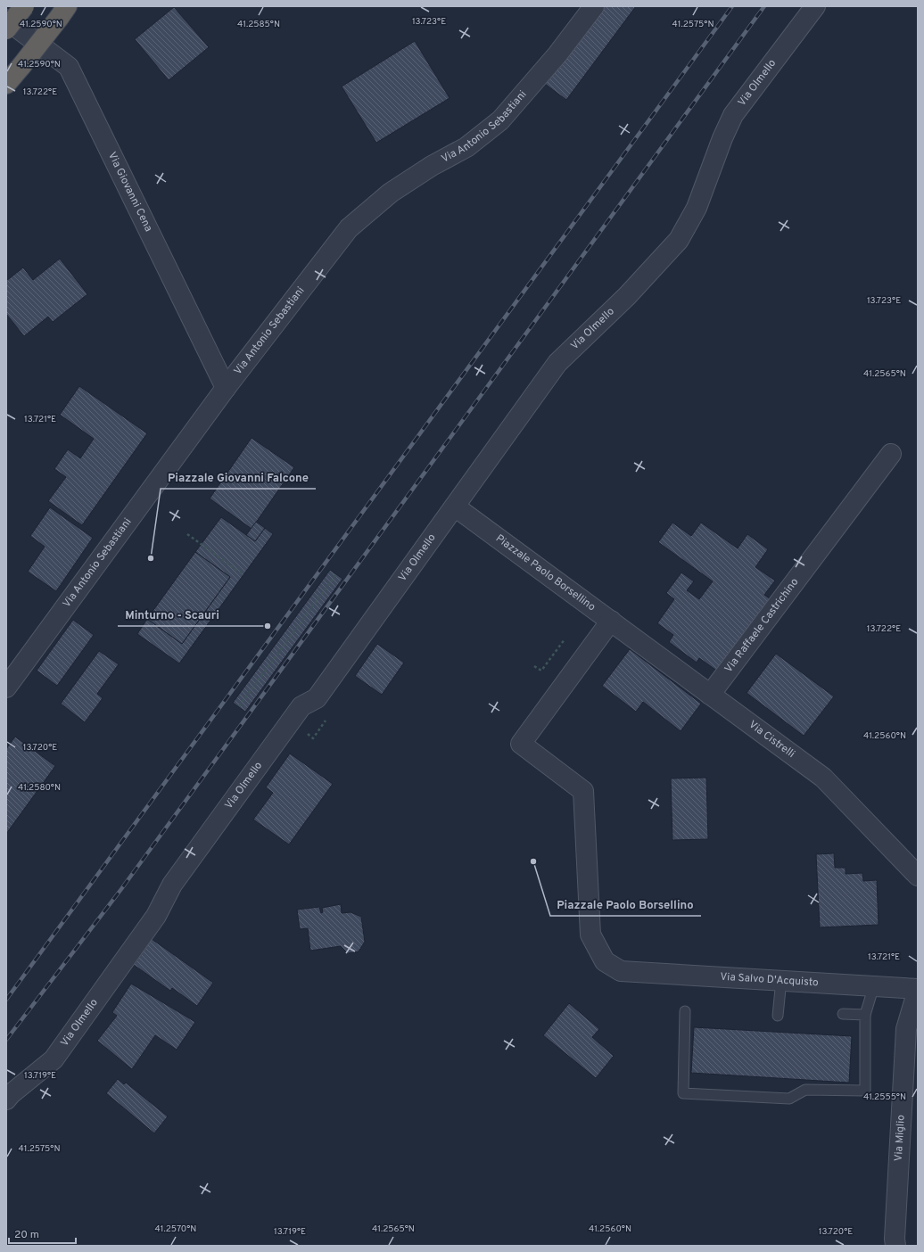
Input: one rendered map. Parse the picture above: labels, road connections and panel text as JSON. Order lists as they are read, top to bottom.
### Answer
{
  "streets": {
    "street": [
      "Via Olmello",
      "Via Antonio Sebastiani",
      "Via Giovanni Cena",
      "Piazzale Paolo Borsellino",
      "Via Raffaele Castrichino",
      "Via Cistrelli",
      "Via Salvo D'Acquisto",
      "Via Miglio"
    ]
  },
  "crossings": [
    ["Via Olmello", "Piazzale Paolo Borsellino"],
    ["Via Antonio Sebastiani", "Via Giovanni Cena"],
    ["Piazzale Paolo Borsellino", "Via Cistrelli"],
    ["Piazzale Paolo Borsellino", "Via Salvo D'Acquisto"],
    ["Via Raffaele Castrichino", "Via Cistrelli"],
    ["Via Cistrelli", "Via Salvo D'Acquisto"],
    ["Via Salvo D'Acquisto", "Via Miglio"]
  ],
  "places": ["Piazzale Giovanni Falcone", "Minturno - Scauri", "Piazzale Paolo Borsellino"],
  "scale_bar": "20 m",
  "coordinates": [
    "13.723°E",
    "41.2590°N",
    "41.2575°N",
    "41.2585°N",
    "13.722°E",
    "41.2565°N",
    "13.721°E",
    "41.2560°N",
    "13.720°E",
    "41.2580°N",
    "13.719°E",
    "41.2555°N",
    "41.2570°N"
  ]
}
